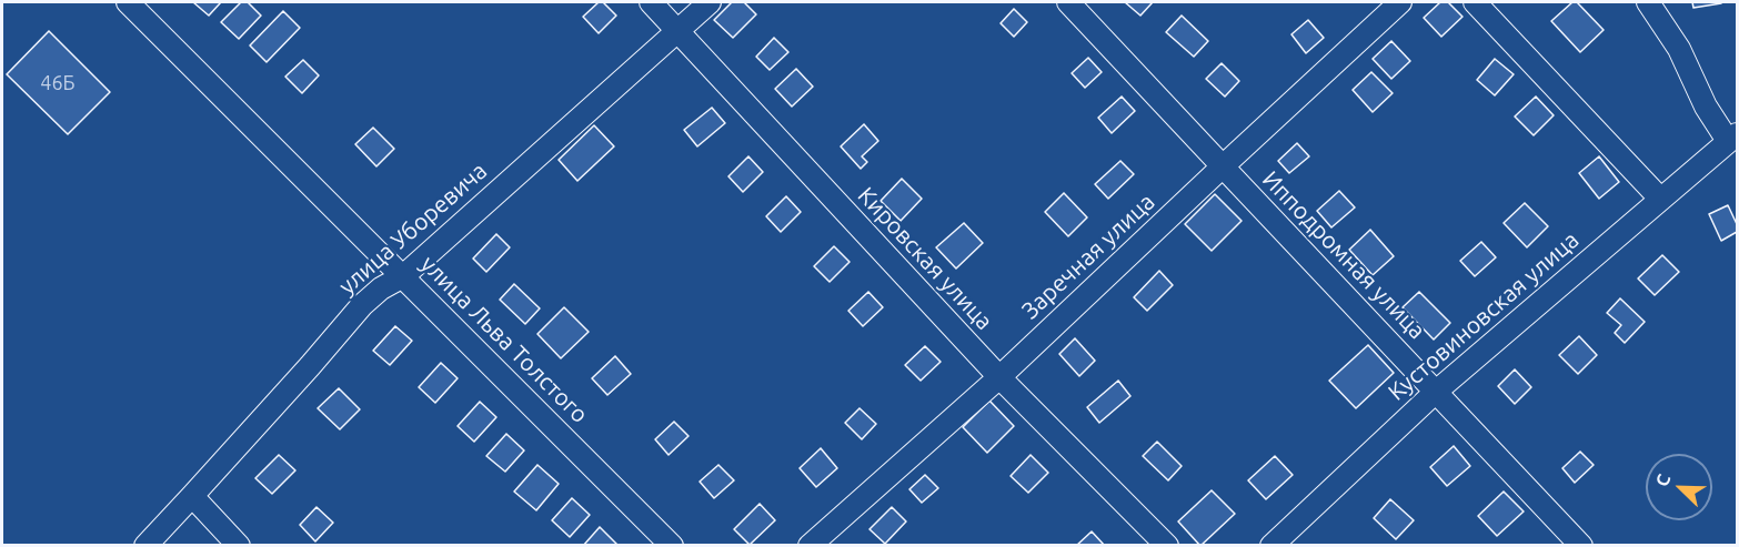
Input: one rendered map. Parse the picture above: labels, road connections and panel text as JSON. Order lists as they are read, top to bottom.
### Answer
{
  "streets": {
    "street": [
      "улица Уборевича",
      "Ипподромная улица",
      "Заречная улица",
      "Кировская улица",
      "Кустовиновская улица",
      "улица Льва Толстого"
    ]
  },
  "crossings": [
    ["улица Уборевича", "Кировская улица"],
    ["улица Уборевича", "улица Льва Толстого"],
    ["Ипподромная улица", "Заречная улица"],
    ["Ипподромная улица", "Кустовиновская улица"],
    ["Заречная улица", "Кировская улица"]
  ],
  "house_numbers": ["46Б"],
  "north": "top left"
}
